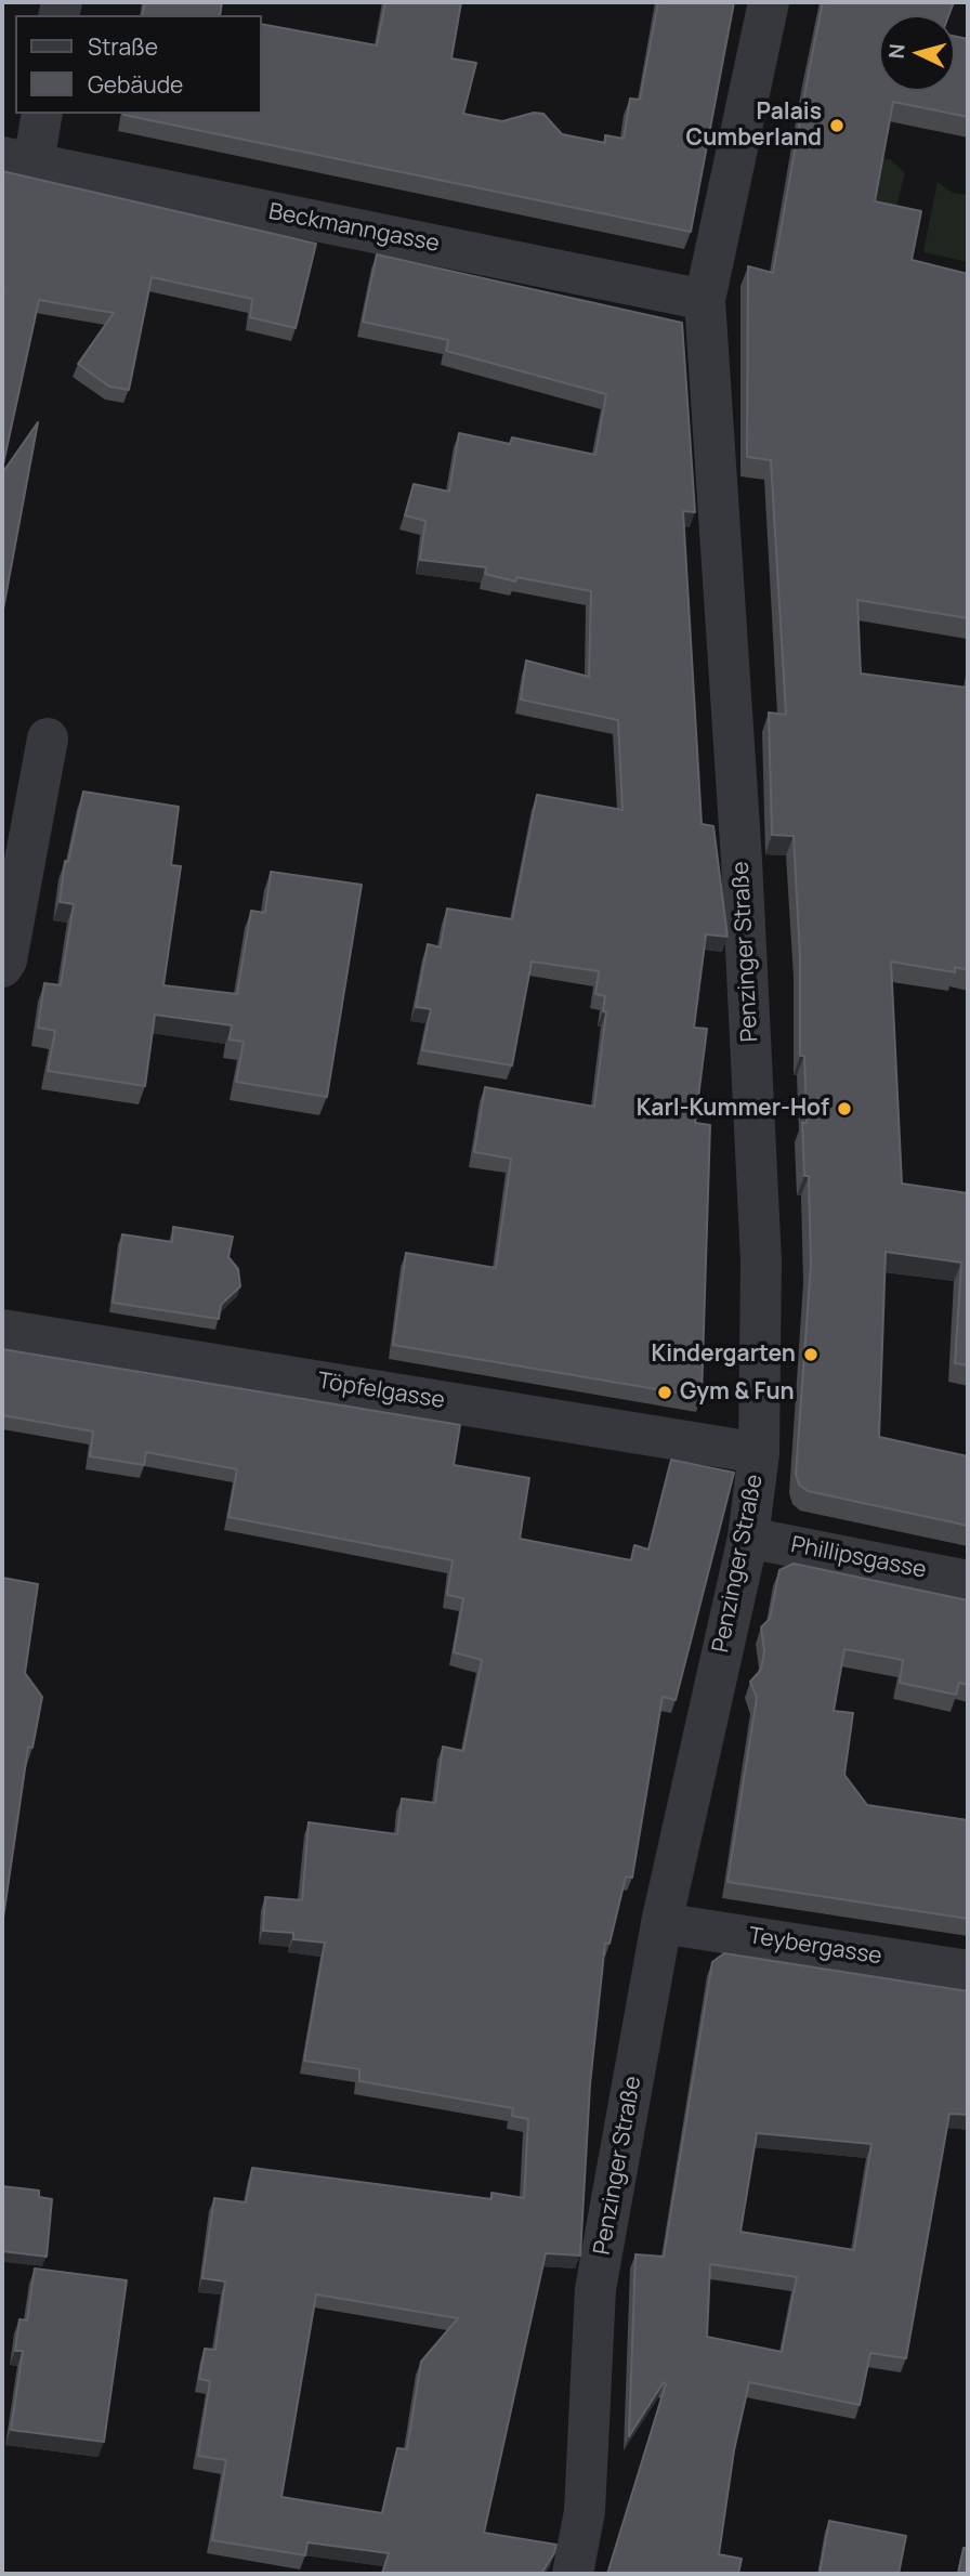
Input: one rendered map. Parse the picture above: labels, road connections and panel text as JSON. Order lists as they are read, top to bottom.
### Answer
{
  "streets": {
    "street": [
      "Beckmanngasse",
      "Penzinger Straße",
      "Töpfelgasse",
      "Phillipsgasse",
      "Teybergasse"
    ]
  },
  "crossings": [
    ["Beckmanngasse", "Penzinger Straße"],
    ["Penzinger Straße", "Töpfelgasse"],
    ["Penzinger Straße", "Phillipsgasse"],
    ["Penzinger Straße", "Teybergasse"]
  ],
  "places": [
    "Palais Cumberland",
    "Karl-Kummer-Hof",
    "Kindergarten",
    "Gym & Fun"
  ],
  "legend": ["Straße", "Gebäude"],
  "north": "left"
}
